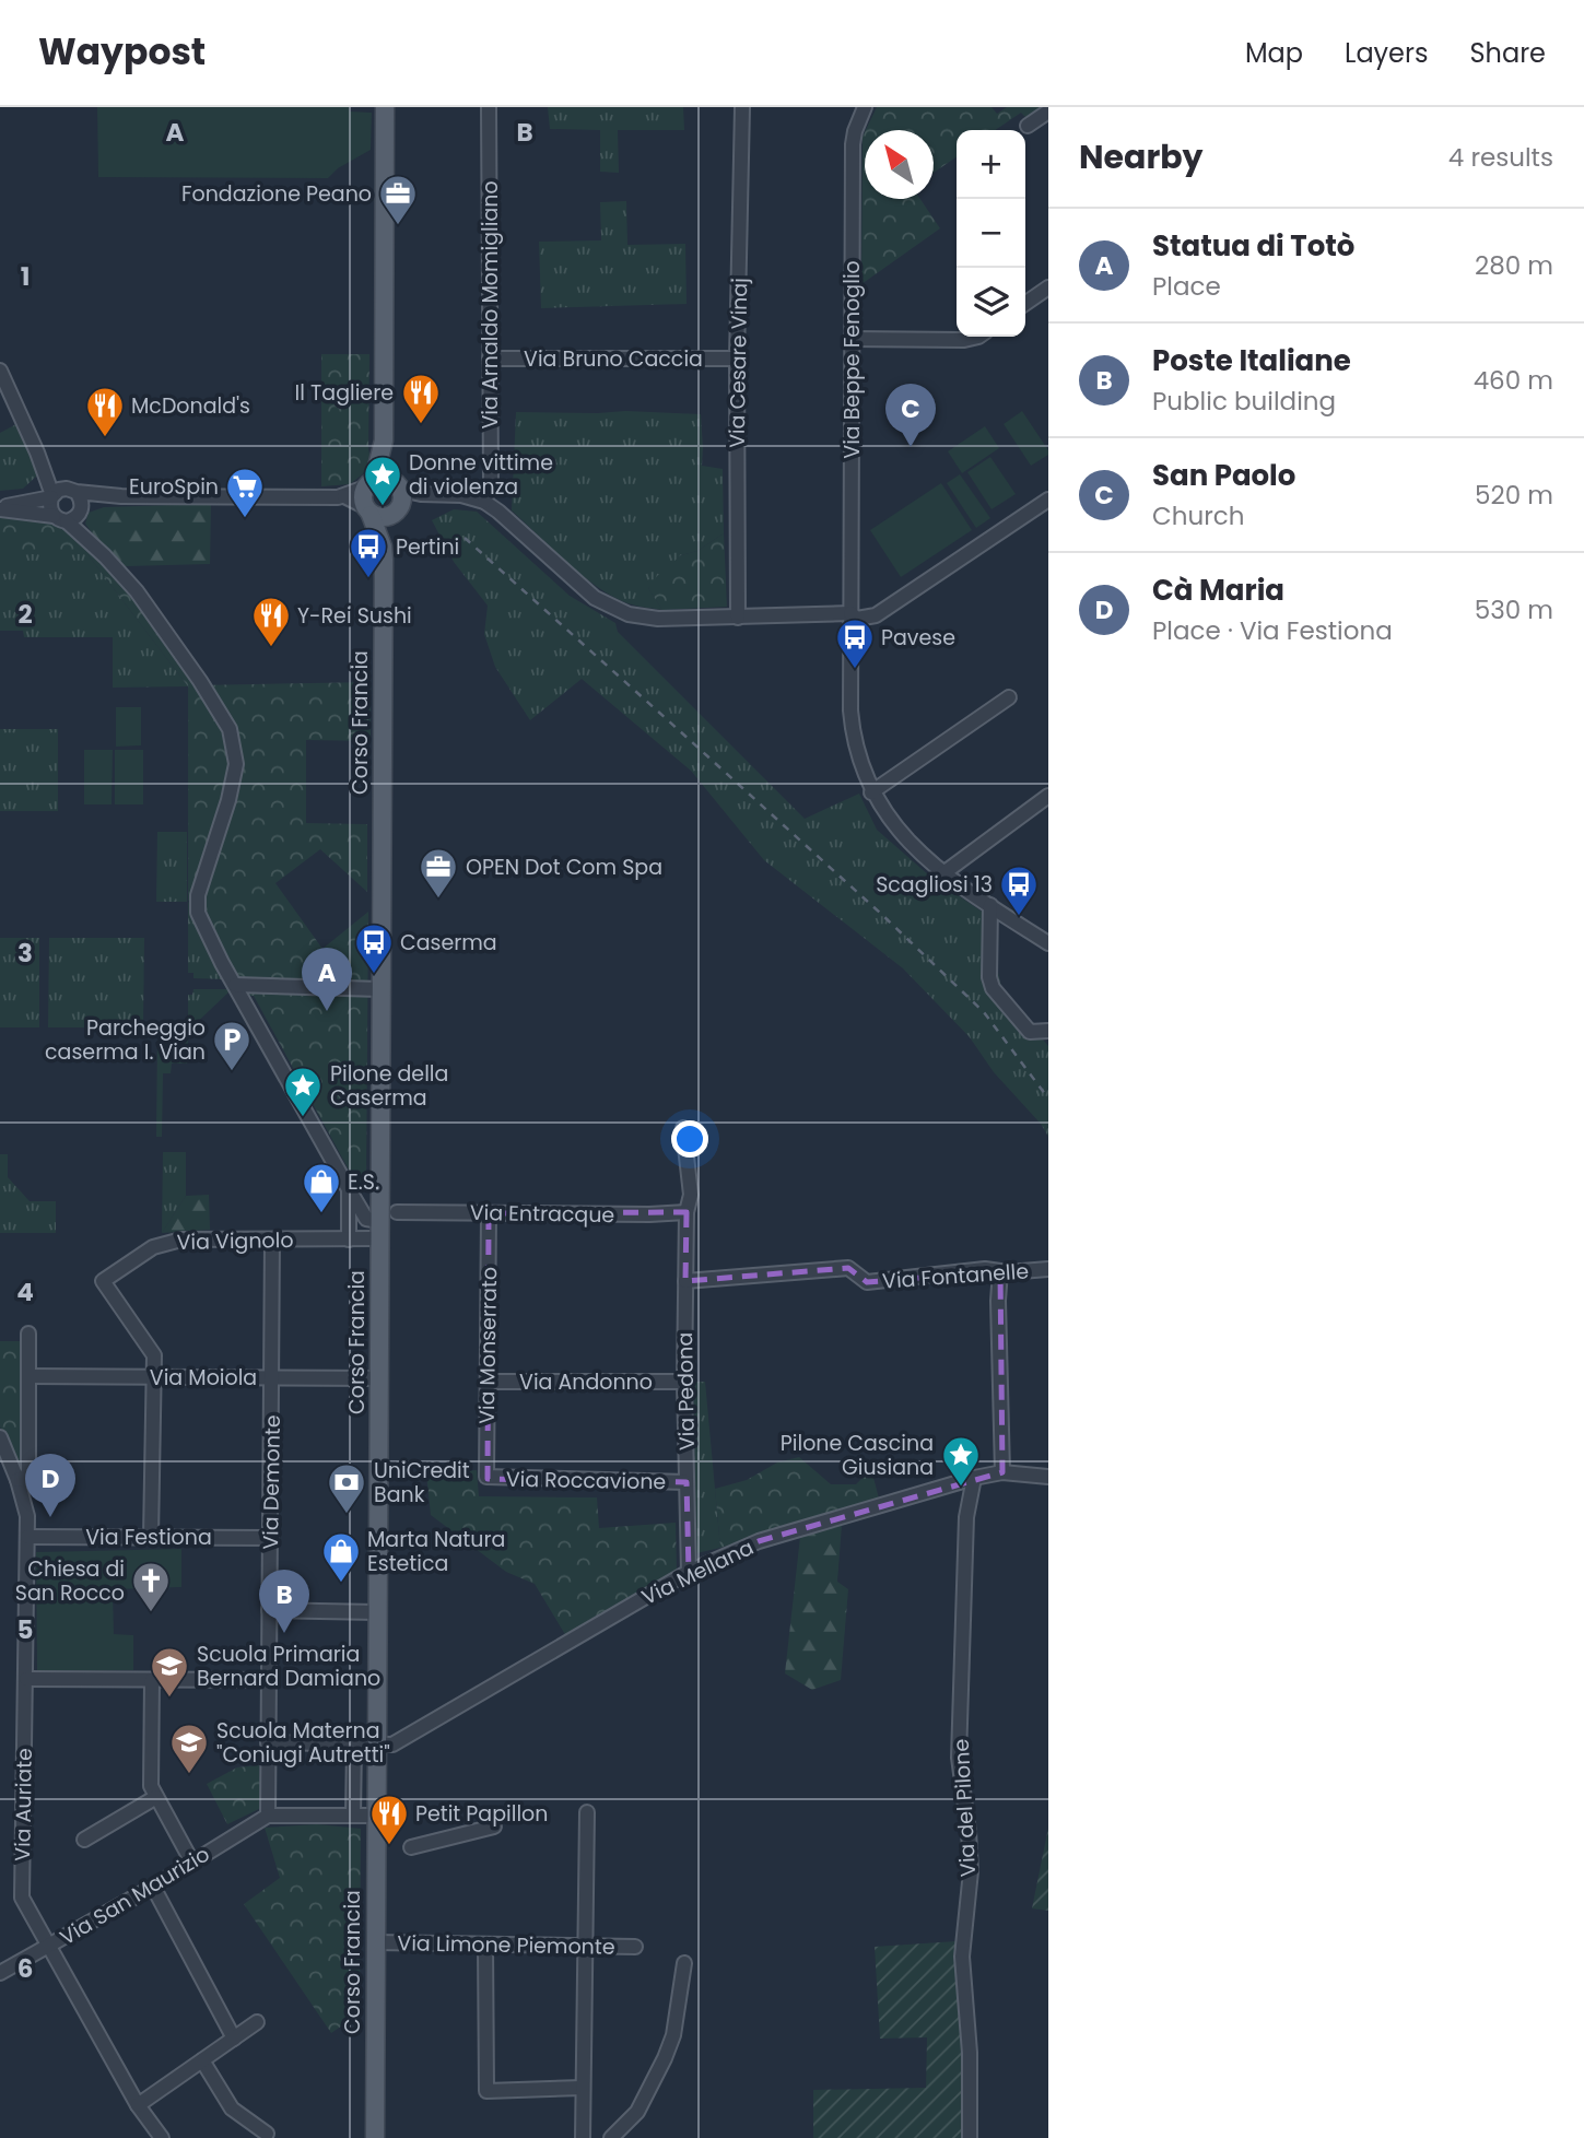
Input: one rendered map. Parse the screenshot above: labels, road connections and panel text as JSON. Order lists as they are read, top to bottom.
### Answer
{
  "streets": {
    "main road": ["Corso Francia"],
    "street": [
      "Via Arnaldo Momigliano",
      "Via Bruno Caccia",
      "Via Beppe Fenoglio",
      "Via Cesare Vinaj",
      "Via Entracque",
      "Via Vignolo",
      "Via Fontanelle",
      "Via Monserrato",
      "Via Moiola",
      "Via Andonno",
      "Via Pedona",
      "Via Roccavione",
      "Via Demonte",
      "Via Festiona",
      "Via Mellana",
      "Via Auriate",
      "Via del Pilone",
      "Via San Maurizio",
      "Via Limone Piemonte"
    ]
  },
  "crossings": [
    ["Via Arnaldo Momigliano", "Via Bruno Caccia"],
    ["Via Bruno Caccia", "Via Cesare Vinaj"],
    ["Corso Francia", "Via Vignolo"],
    ["Corso Francia", "Via Moiola"],
    ["Corso Francia", "Via Mellana"],
    ["Corso Francia", "Via Limone Piemonte"],
    ["Via Entracque", "Via Monserrato"],
    ["Via Entracque", "Via Pedona"],
    ["Via Vignolo", "Via Moiola"],
    ["Via Vignolo", "Via Demonte"],
    ["Via Fontanelle", "Via Pedona"],
    ["Via Monserrato", "Via Andonno"],
    ["Via Monserrato", "Via Roccavione"],
    ["Via Moiola", "Via Demonte"],
    ["Via Andonno", "Via Pedona"],
    ["Via Pedona", "Via Roccavione"],
    ["Via Pedona", "Via Mellana"],
    ["Via Demonte", "Via Festiona"],
    ["Via Demonte", "Via Mellana"],
    ["Via Demonte", "Via San Maurizio"],
    ["Via Festiona", "Via Auriate"],
    ["Via Mellana", "Via del Pilone"],
    ["Via Auriate", "Via San Maurizio"]
  ],
  "places": {
    "office": ["Fondazione Peano", "OPEN Dot Com Spa"],
    "restaurant": [
      "Il Tagliere",
      "McDonald's",
      "Y-Rei Sushi",
      "Petit Papillon"
    ],
    "place": ["Donne vittime di violenza", "Pilone della Caserma", "Pilone Cascina Giusiana"],
    "supermarket": ["EuroSpin"],
    "bus stop": [
      "Pertini",
      "Pavese",
      "Scagliosi 13",
      "Caserma"
    ],
    "parking": ["Parcheggio caserma I. Vian"],
    "shop": ["E.S.", "Marta Natura Estetica"],
    "bank": ["UniCredit Bank"],
    "church": ["Chiesa di San Rocco"],
    "school or university": ["Scuola Primaria Bernard Damiano", "Scuola Materna \"Coniugi Autretti\""]
  },
  "north": "top left",
  "page": {
    "header": "Waypost",
    "nav": ["Map", "Layers", "Share"],
    "heading": ["Nearby", "4 results"],
    "map_buttons": ["+", "−"],
    "list": [
      {
        "mark": "A",
        "name": "Statua di Totò",
        "note": "Place",
        "value": "280 m"
      },
      {
        "mark": "B",
        "name": "Poste Italiane",
        "note": "Public building",
        "value": "460 m"
      },
      {
        "mark": "C",
        "name": "San Paolo",
        "note": "Church",
        "value": "520 m"
      },
      {
        "mark": "D",
        "name": "Cà Maria",
        "note": "Place · Via Festiona",
        "value": "530 m"
      }
    ],
    "pins": [
      "C",
      "A",
      "D",
      "B"
    ]
  },
  "grid": {
    "columns": ["A", "B"],
    "rows": [
      "1",
      "2",
      "3",
      "4",
      "5",
      "6"
    ]
  }
}
